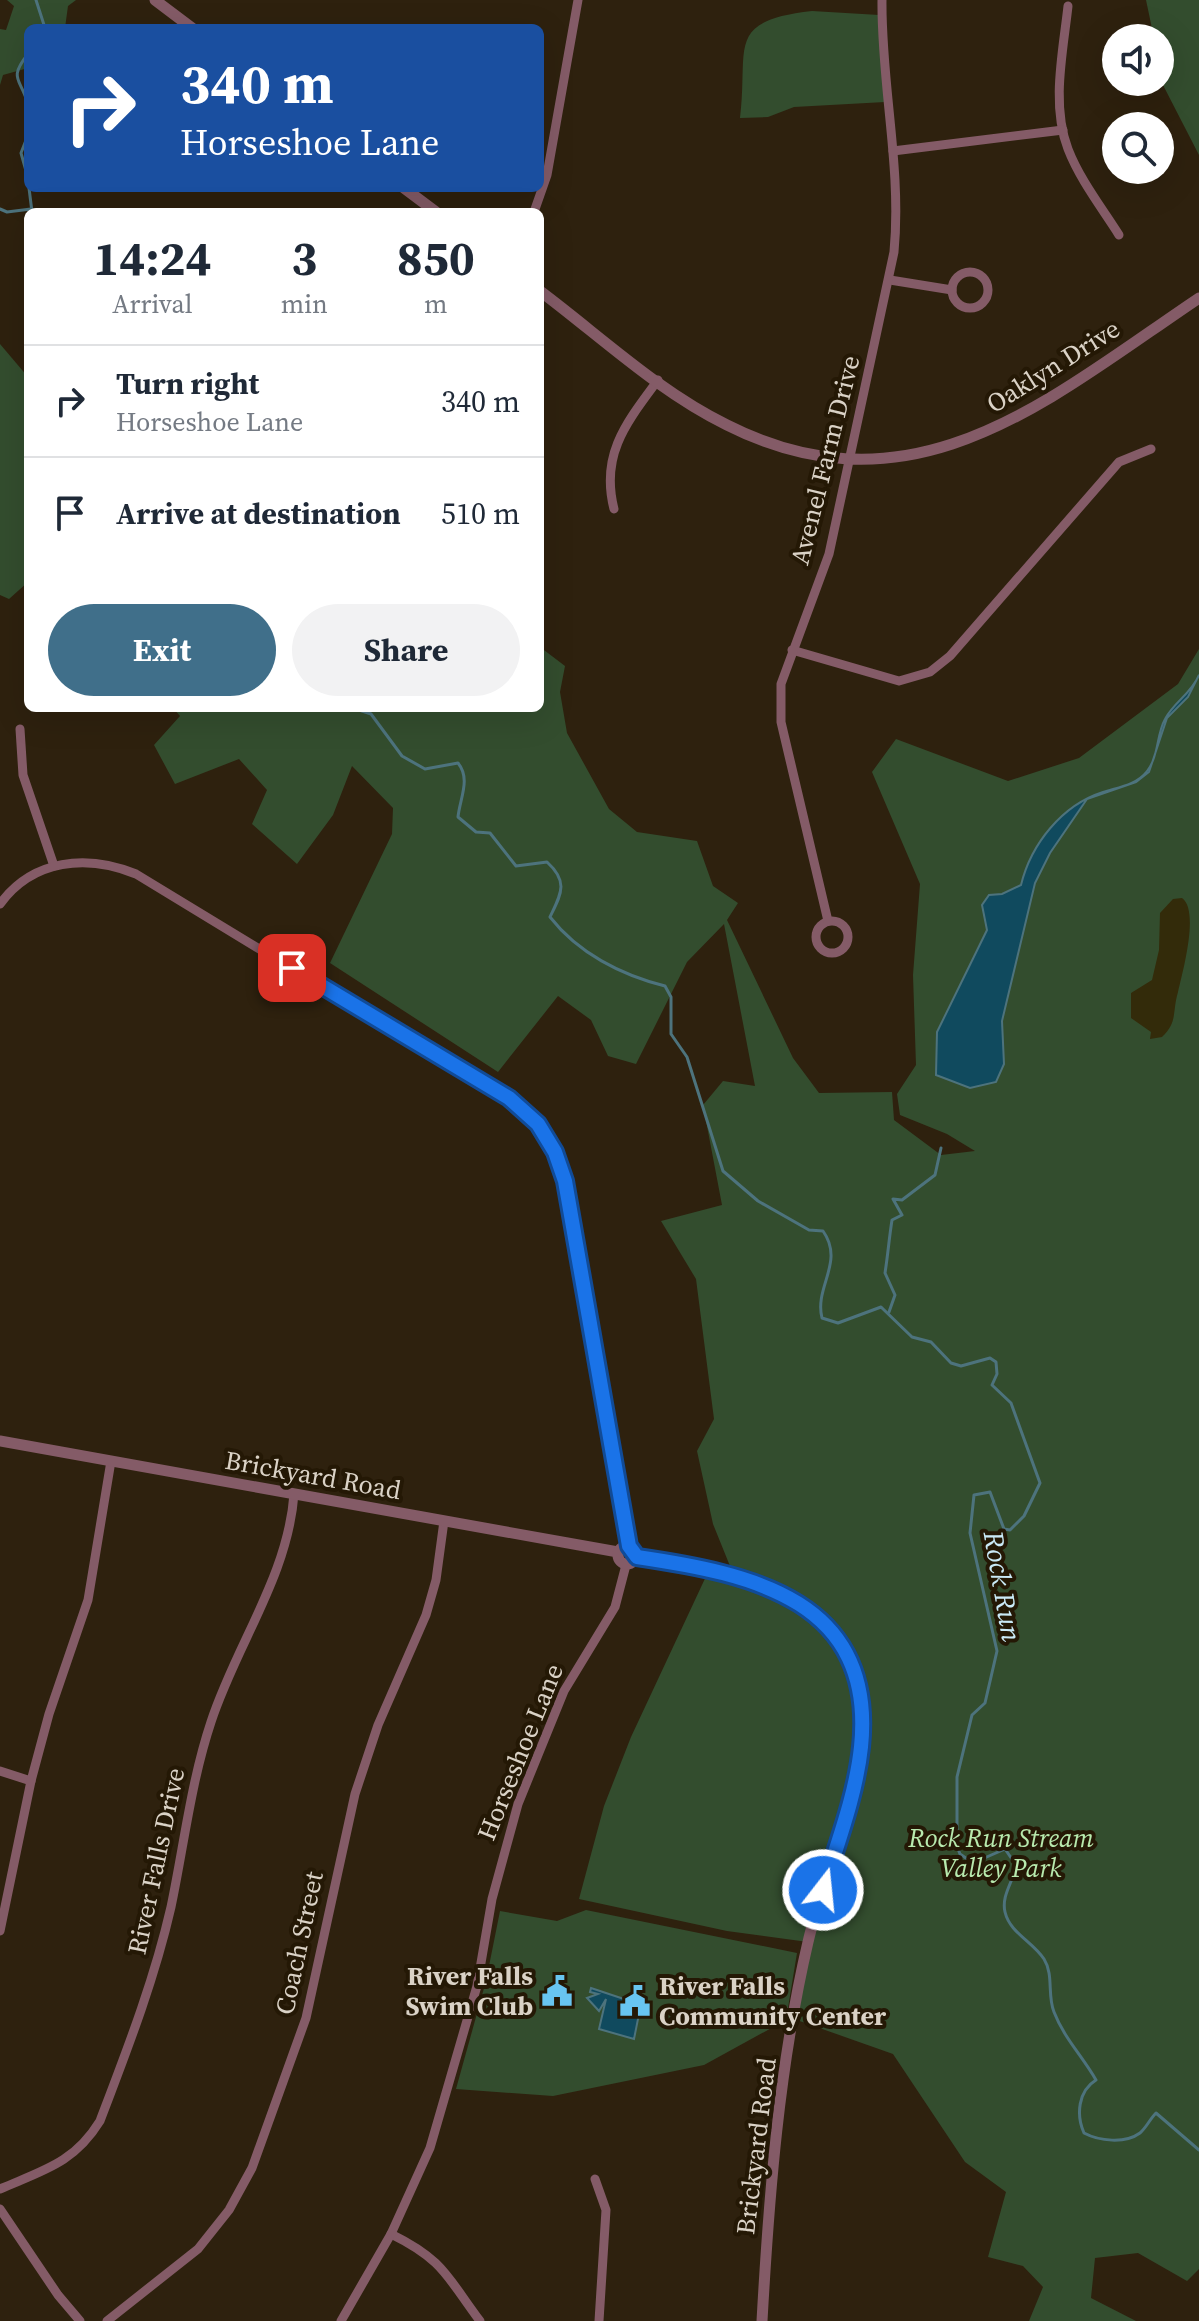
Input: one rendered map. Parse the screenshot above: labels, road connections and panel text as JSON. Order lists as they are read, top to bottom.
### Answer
{
  "streets": {
    "street": [
      "Oaklyn Drive",
      "Avenel Farm Drive",
      "Brickyard Road",
      "Horseshoe Lane",
      "River Falls Drive",
      "Coach Street"
    ]
  },
  "crossings": [
    ["Oaklyn Drive", "Avenel Farm Drive"],
    ["Brickyard Road", "River Falls Drive"],
    ["Brickyard Road", "Coach Street"]
  ],
  "water": ["Rock Run"],
  "parks": ["Rock Run Stream Valley Park"],
  "places": {
    "public building": ["River Falls Swim Club", "River Falls Community Center"]
  },
  "page": {
    "turn": ["340 m", "Horseshoe Lane"],
    "eta": [
      "14:24",
      "Arrival",
      "3",
      "min",
      "850",
      "m"
    ],
    "list": [
      {
        "name": "Turn right",
        "note": "Horseshoe Lane",
        "value": "340 m"
      },
      {
        "name": "Arrive at destination",
        "value": "510 m"
      }
    ],
    "buttons": ["Exit", "Share"]
  }
}
